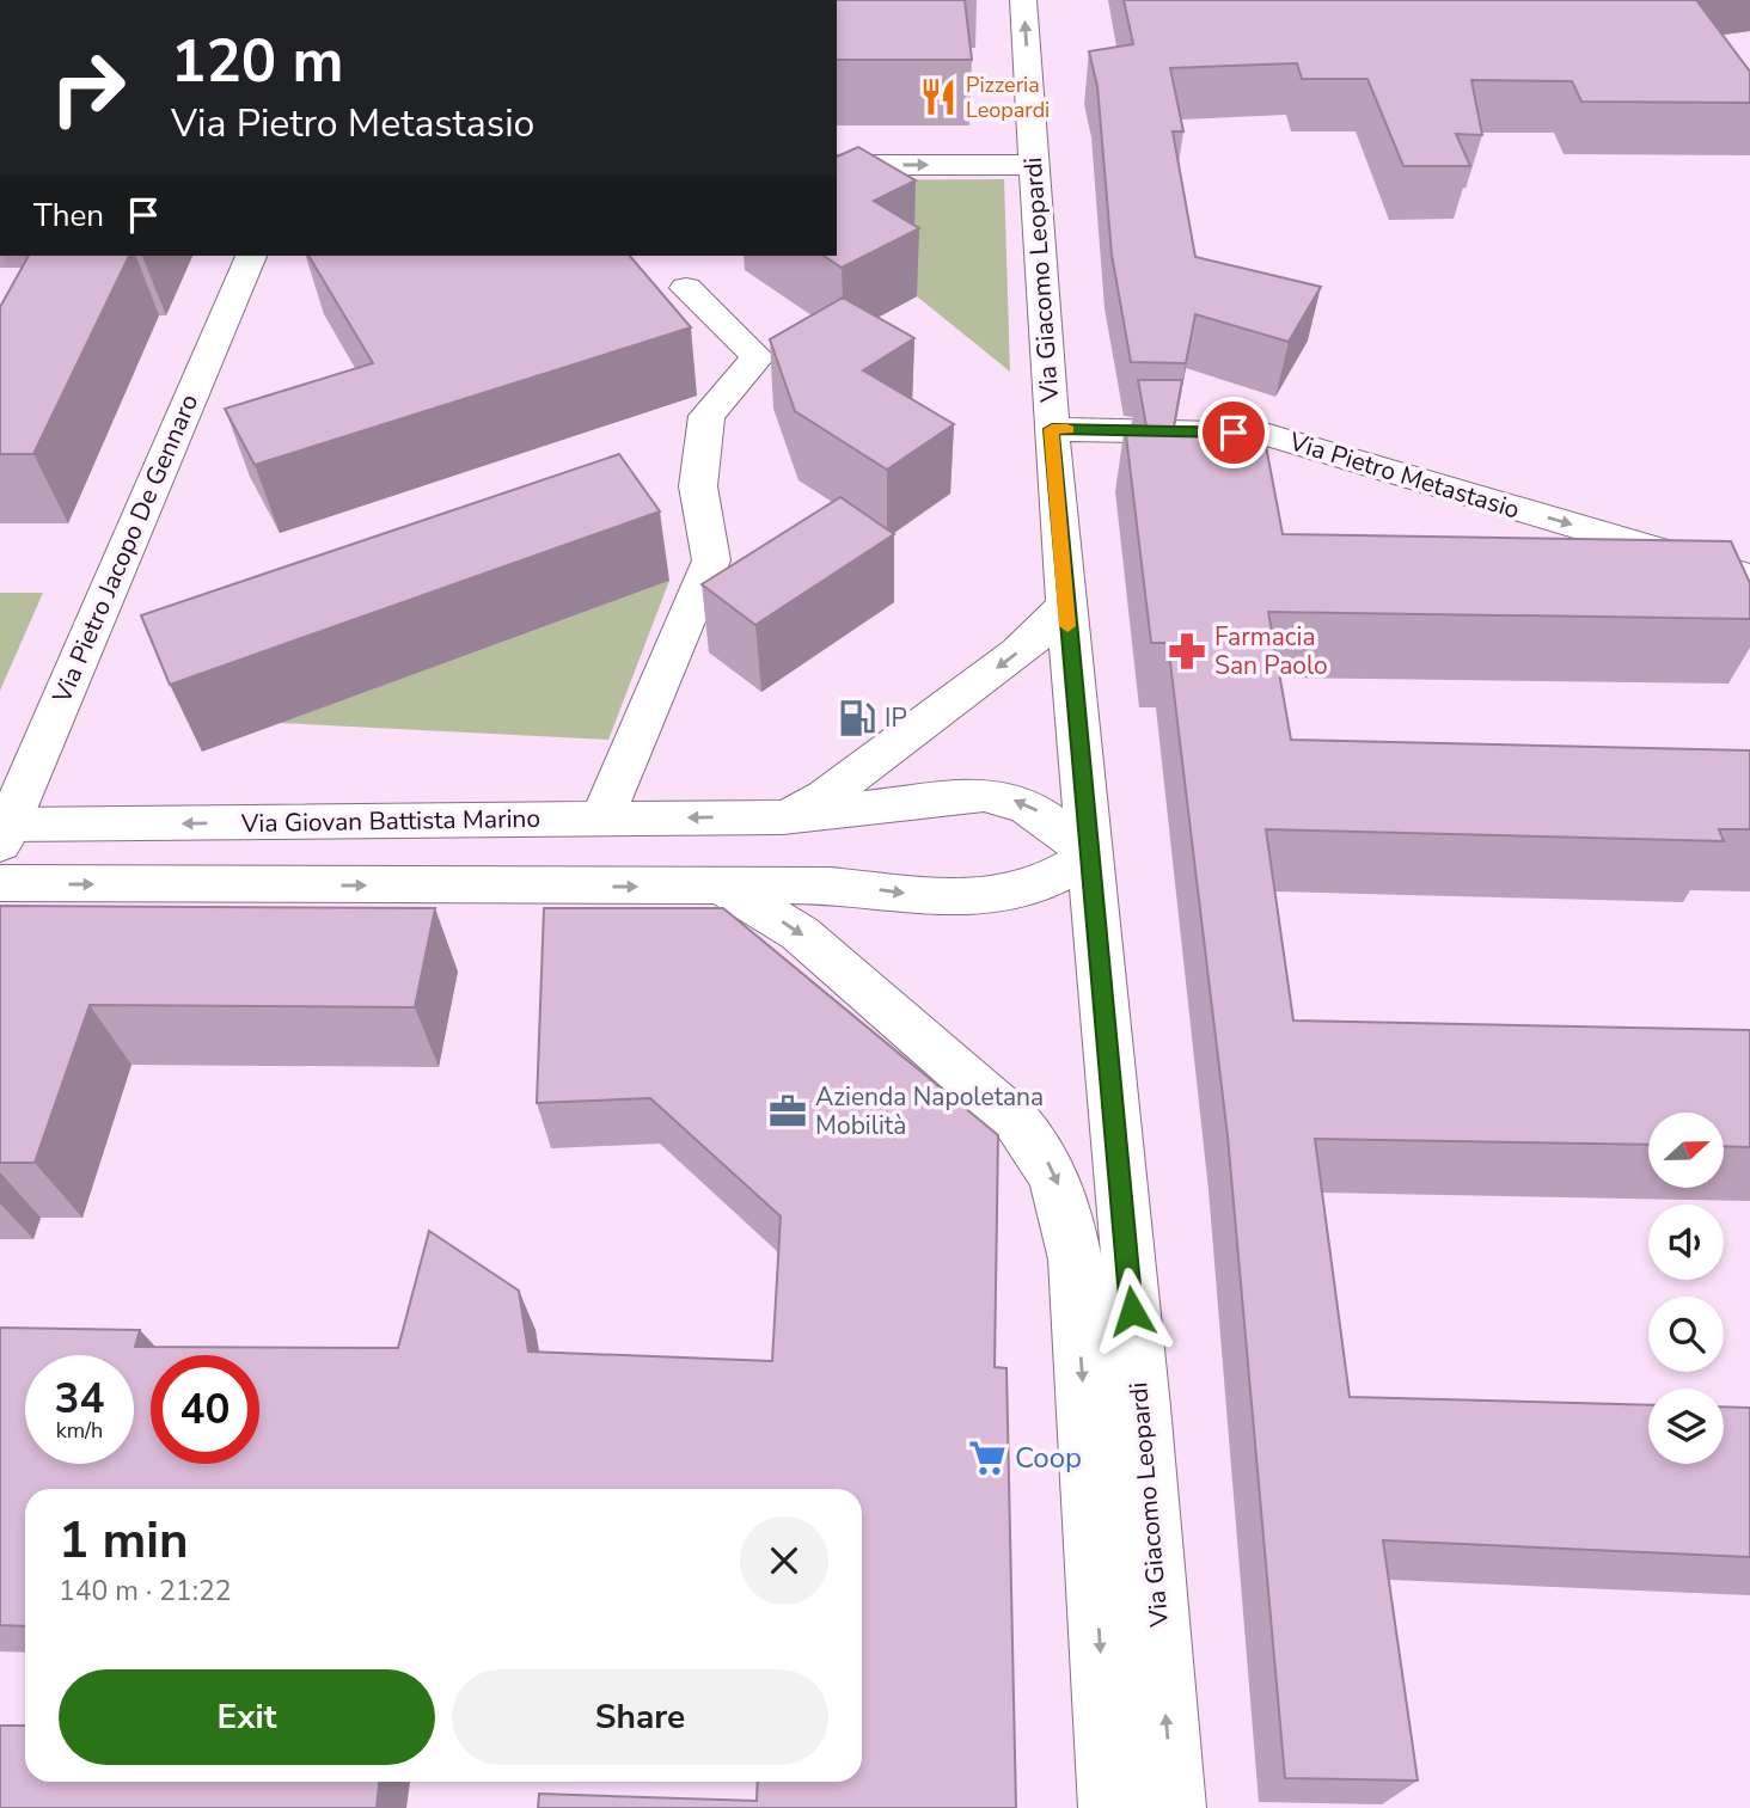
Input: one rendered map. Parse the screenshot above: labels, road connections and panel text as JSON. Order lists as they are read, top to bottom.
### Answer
{
  "streets": {
    "street": [
      "Via Giacomo Leopardi",
      "Via Pietro Metastasio",
      "Via Pietro Jacopo De Gennaro",
      "Via Giovan Battista Marino"
    ]
  },
  "crossings": [
    ["Via Giacomo Leopardi", "Via Pietro Metastasio"],
    ["Via Giacomo Leopardi", "Via Giovan Battista Marino"],
    ["Via Pietro Jacopo De Gennaro", "Via Giovan Battista Marino"]
  ],
  "one_way": ["Via Giacomo Leopardi", "Via Pietro Metastasio"],
  "places": {
    "restaurant": ["Pizzeria Leopardi"],
    "pharmacy": ["Farmacia San Paolo"],
    "fuel station": ["IP"],
    "office": ["Azienda Napoletana Mobilità"],
    "supermarket": ["Coop"]
  },
  "north": "right",
  "page": {
    "turn": ["120 m", "Via Pietro Metastasio"],
    "then": "Then",
    "speed": "34 km/h",
    "limit": "40",
    "heading": ["1 min", "140 m · 21:22"],
    "buttons": ["Exit", "Share"]
  }
}
